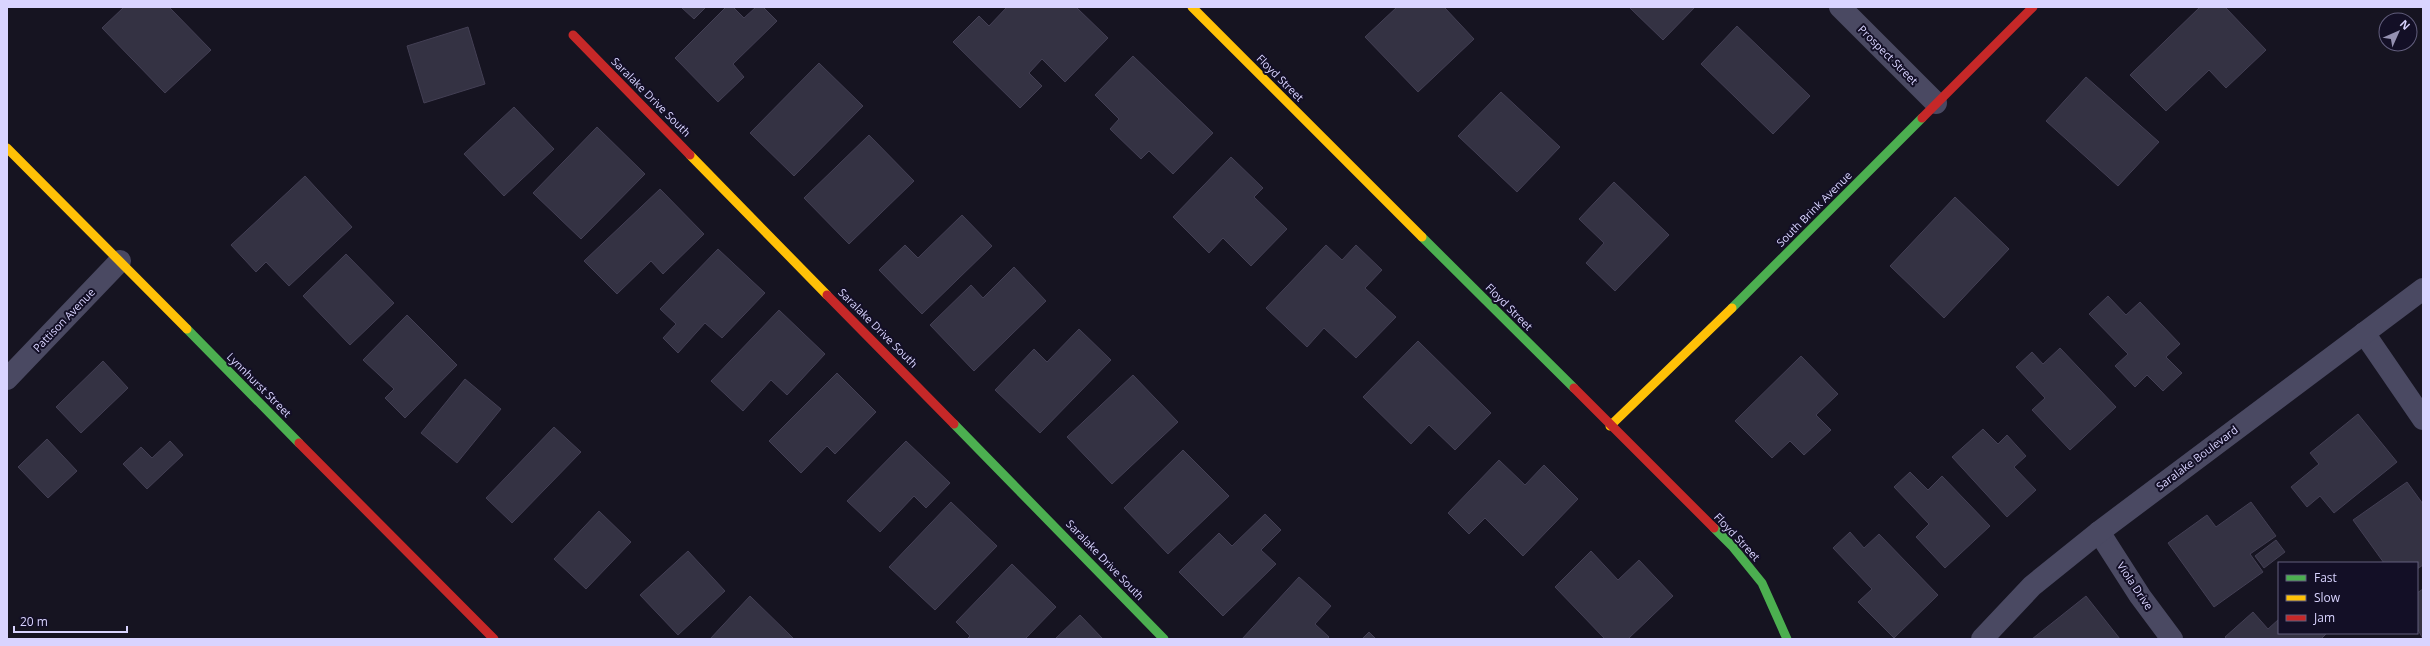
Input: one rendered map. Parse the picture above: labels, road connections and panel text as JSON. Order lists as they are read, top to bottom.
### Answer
{
  "streets": {
    "street": [
      "Prospect Street",
      "Floyd Street",
      "Saralake Drive South",
      "South Brink Avenue",
      "Pattison Avenue",
      "Lynnhurst Street",
      "Saralake Boulevard",
      "Viola Drive"
    ]
  },
  "crossings": [
    ["Prospect Street", "South Brink Avenue"],
    ["Floyd Street", "South Brink Avenue"],
    ["Pattison Avenue", "Lynnhurst Street"],
    ["Saralake Boulevard", "Viola Drive"]
  ],
  "legend": ["Fast", "Slow", "Jam"],
  "scale_bar": "20 m",
  "north": "top right"
}
